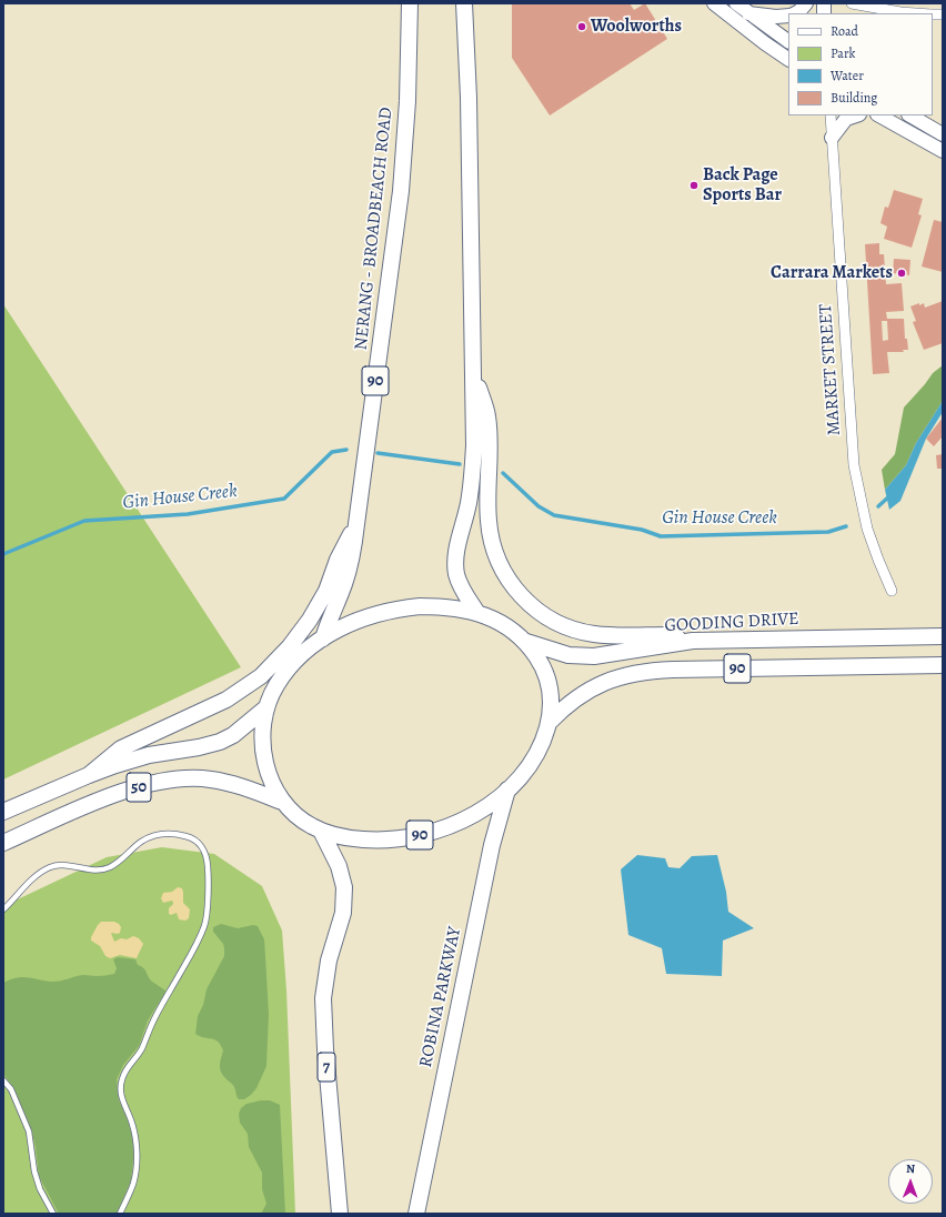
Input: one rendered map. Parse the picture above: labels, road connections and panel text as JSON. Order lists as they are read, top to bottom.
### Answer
{
  "streets": {
    "main road": [
      "NERANG - BROADBEACH ROAD",
      "90",
      "GOODING DRIVE",
      "50",
      "ROBINA PARKWAY",
      "7"
    ],
    "street": ["MARKET STREET"]
  },
  "crossings": [
    ["NERANG - BROADBEACH ROAD", "90"],
    ["90", "GOODING DRIVE"],
    ["90", "50"],
    ["90", "ROBINA PARKWAY"],
    ["90", "7"]
  ],
  "water": ["Gin House Creek"],
  "places": ["Woolworths", "Back Page Sports Bar", "Carrara Markets"],
  "legend": [
    "Road",
    "Park",
    "Water",
    "Building"
  ],
  "north": "top"
}
